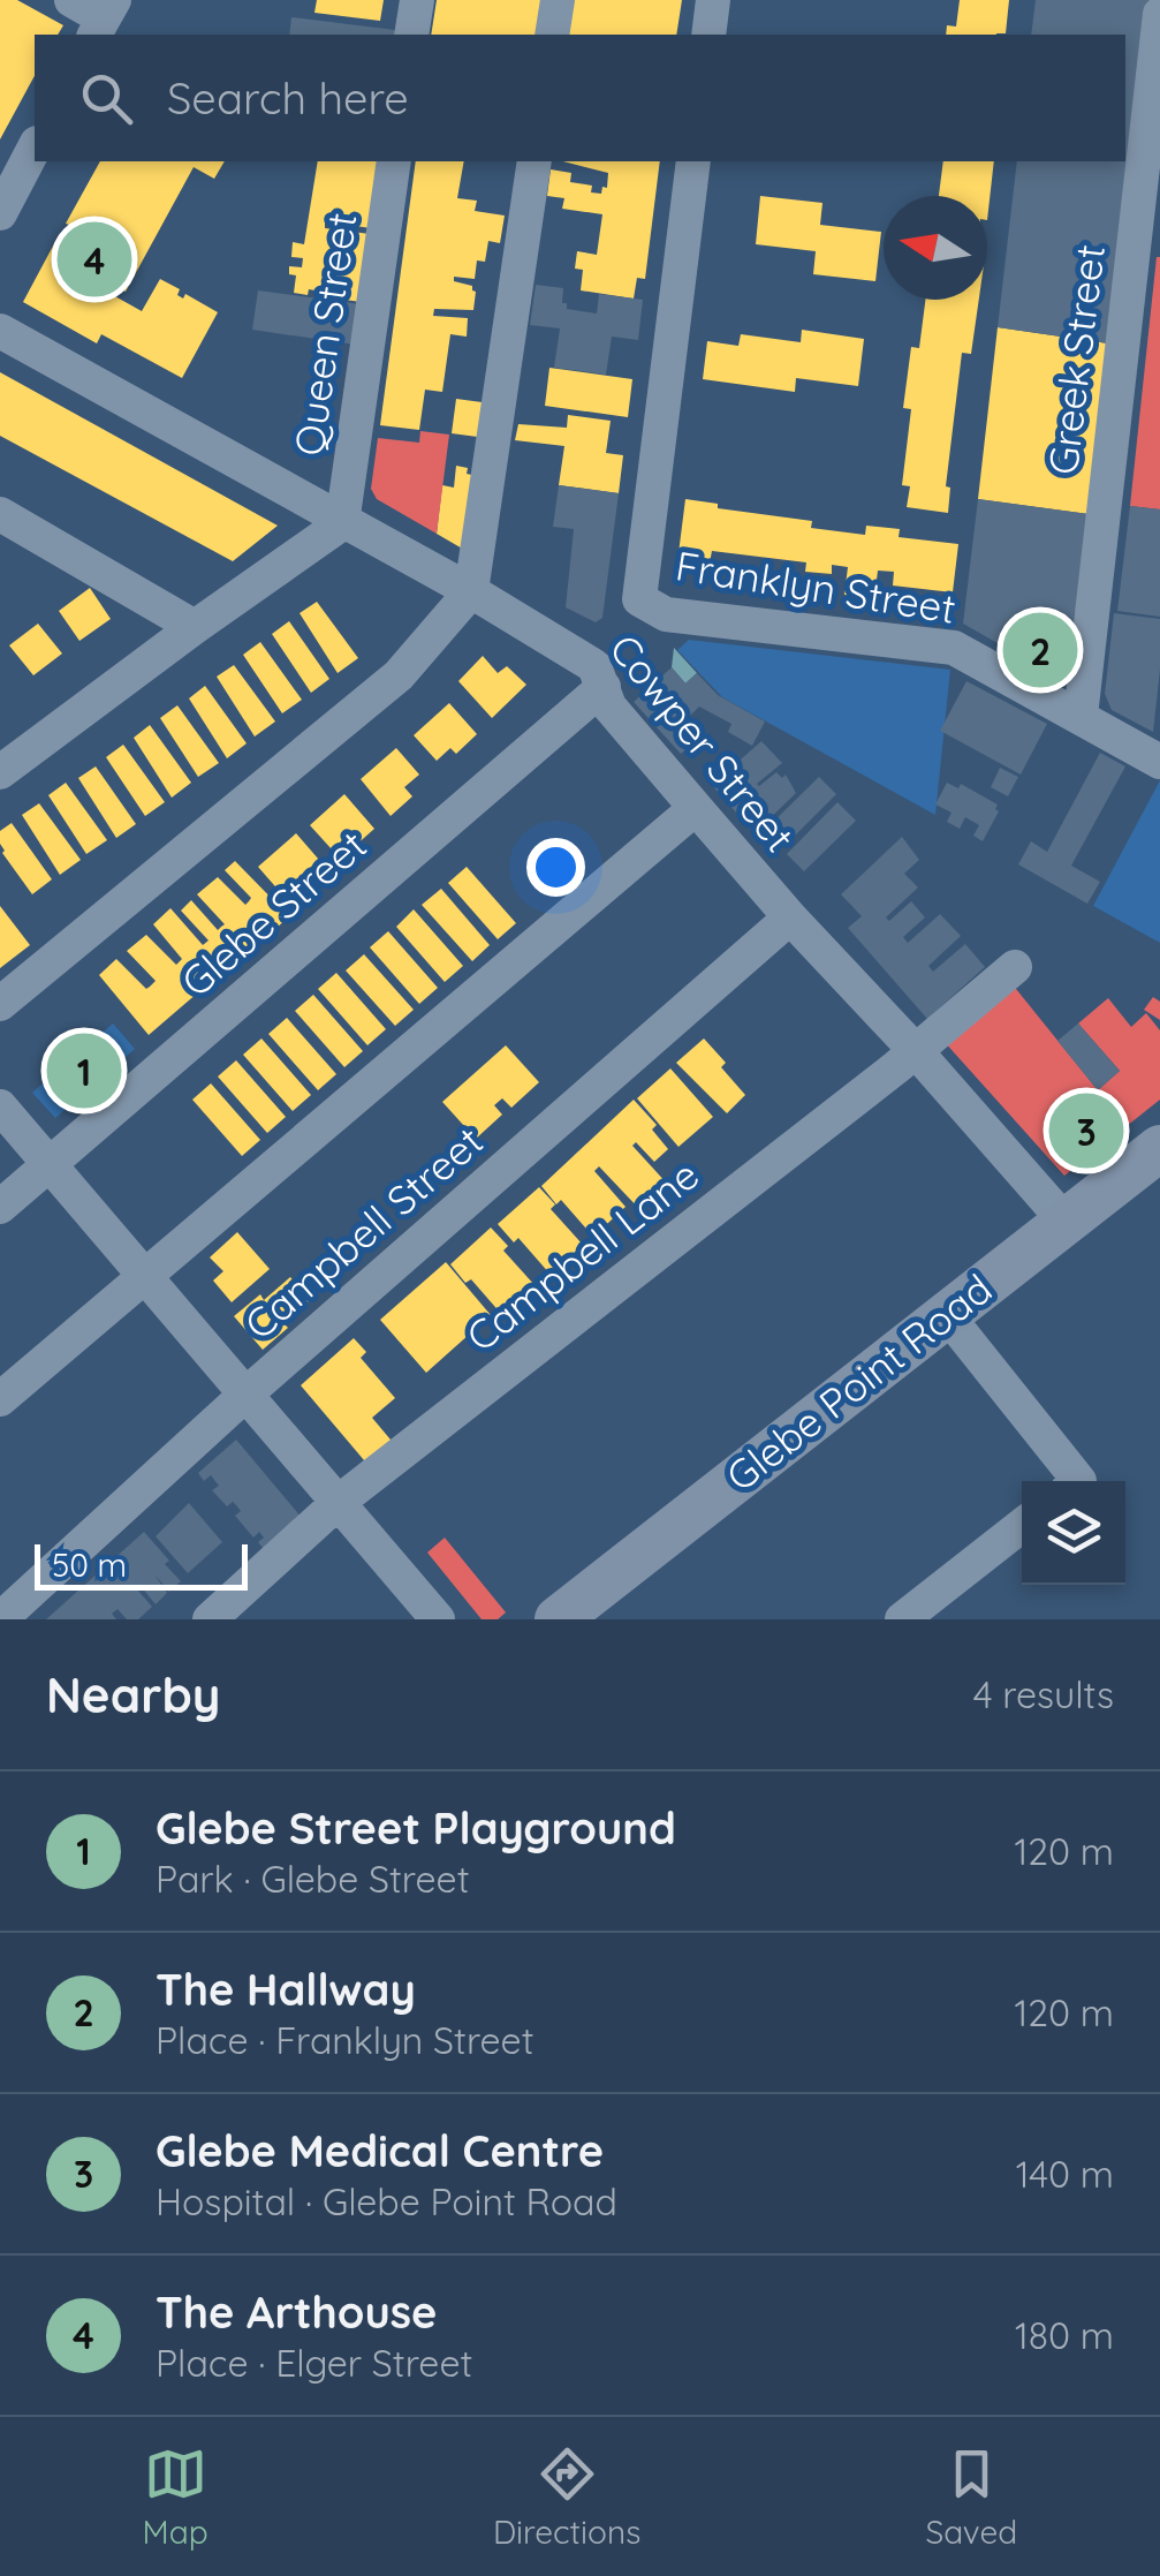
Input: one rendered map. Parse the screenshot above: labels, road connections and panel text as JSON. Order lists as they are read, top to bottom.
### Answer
{
  "streets": {
    "main road": ["Glebe Point Road"],
    "street": [
      "Queen Street",
      "Greek Street",
      "Franklyn Street",
      "Cowper Street",
      "Glebe Street",
      "Campbell Street",
      "Campbell Lane"
    ]
  },
  "crossings": [
    ["Queen Street", "Cowper Street"],
    ["Greek Street", "Franklyn Street"],
    ["Cowper Street", "Glebe Street"],
    ["Cowper Street", "Campbell Street"],
    ["Cowper Street", "Campbell Lane"],
    ["Cowper Street", "Glebe Point Road"]
  ],
  "scale_bar": "50 m",
  "north": "left",
  "page": {
    "search": "Search here",
    "pins": [
      "4",
      "2",
      "1",
      "3"
    ],
    "scale": "50 m",
    "heading": ["Nearby", "4 results"],
    "list": [
      {
        "mark": "1",
        "name": "Glebe Street Playground",
        "note": "Park · Glebe Street",
        "value": "120 m"
      },
      {
        "mark": "2",
        "name": "The Hallway",
        "note": "Place · Franklyn Street",
        "value": "120 m"
      },
      {
        "mark": "3",
        "name": "Glebe Medical Centre",
        "note": "Hospital · Glebe Point Road",
        "value": "140 m"
      },
      {
        "mark": "4",
        "name": "The Arthouse",
        "note": "Place · Elger Street",
        "value": "180 m"
      }
    ],
    "nav": ["Map", "Directions", "Saved"]
  }
}
